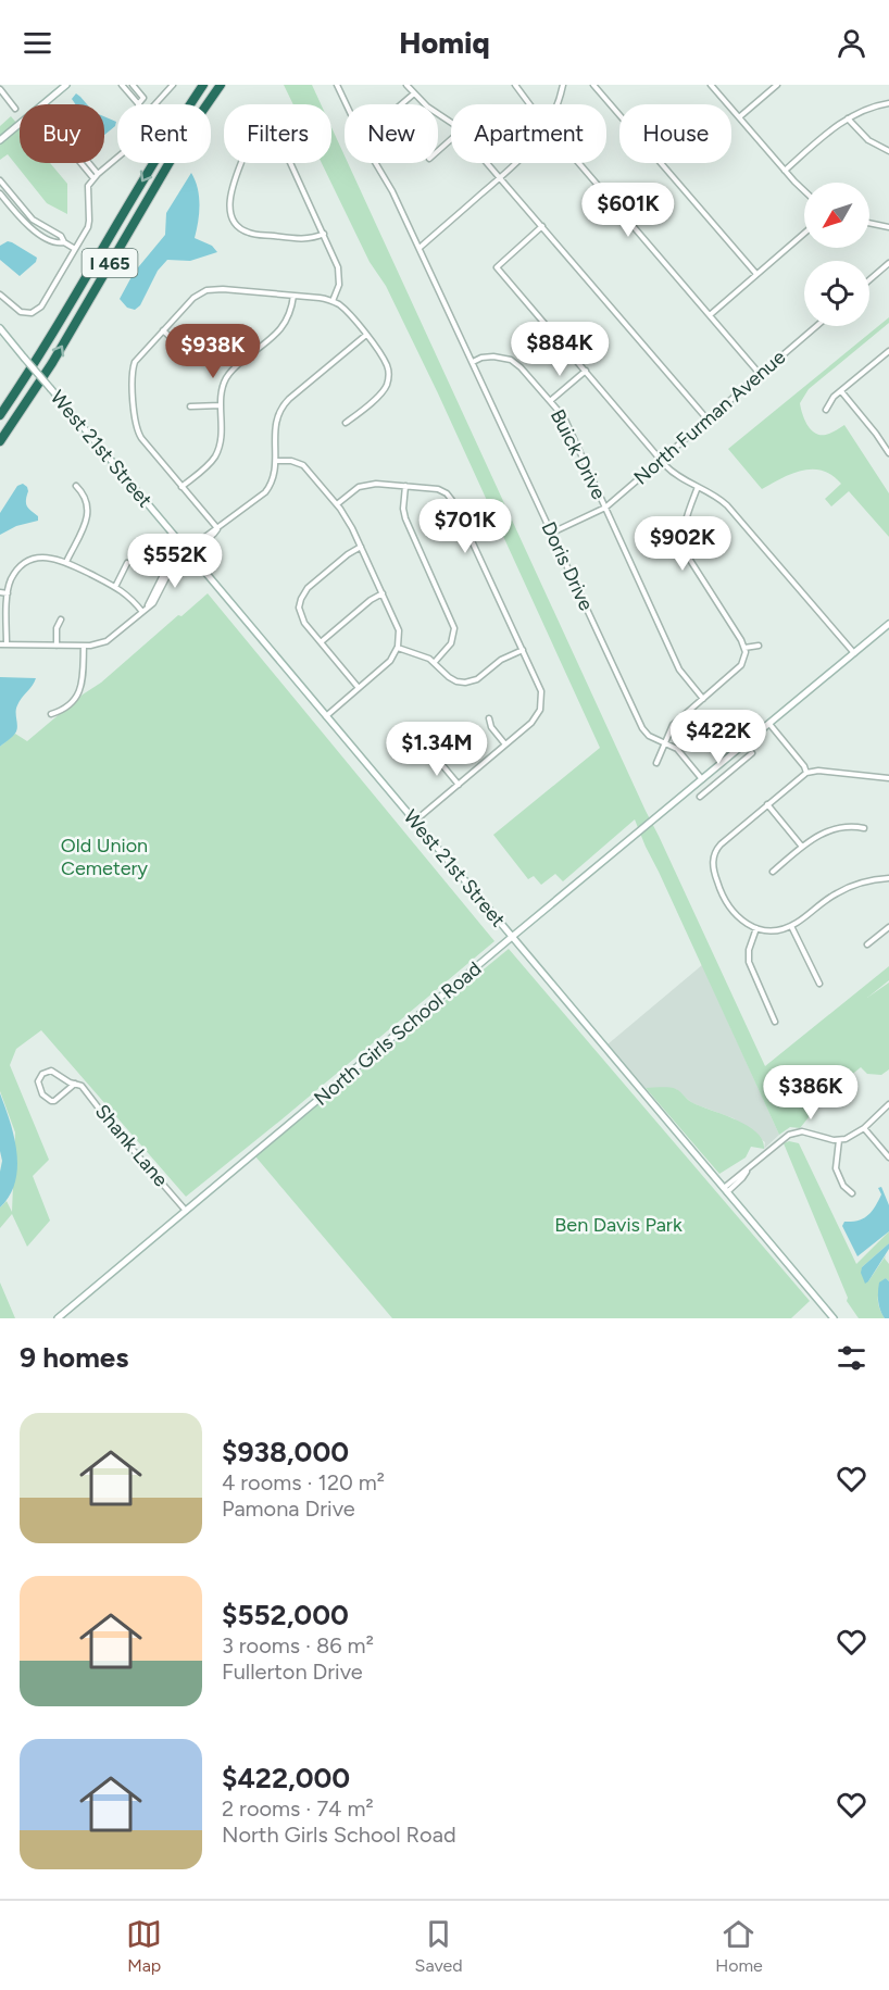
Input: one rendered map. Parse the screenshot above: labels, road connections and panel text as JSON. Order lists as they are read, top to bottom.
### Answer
{
  "streets": {
    "highway": ["I 465"],
    "street": [
      "North Furman Avenue",
      "West 21st Street",
      "Buick Drive",
      "Doris Drive",
      "North Girls School Road",
      "Shank Lane"
    ]
  },
  "crossings": [
    ["North Furman Avenue", "Buick Drive"],
    ["North Furman Avenue", "Doris Drive"],
    ["West 21st Street", "North Girls School Road"],
    ["Buick Drive", "Doris Drive"],
    ["Doris Drive", "North Girls School Road"],
    ["North Girls School Road", "Shank Lane"]
  ],
  "parks": ["Old Union Cemetery", "Ben Davis Park"],
  "north": "bottom left",
  "page": {
    "header": "Homiq",
    "chip": [
      "Buy",
      "Rent",
      "Filters",
      "New",
      "Apartment",
      "House"
    ],
    "price": [
      "$601K",
      "$884K",
      "$938K",
      "$701K",
      "$902K",
      "$552K",
      "$422K",
      "$1.34M",
      "$386K"
    ],
    "heading": "9 homes",
    "list": [
      {
        "name": "$938,000",
        "note": "4 rooms · 120 m² · Pamona Drive"
      },
      {
        "name": "$552,000",
        "note": "3 rooms · 86 m² · Fullerton Drive"
      },
      {
        "name": "$422,000",
        "note": "2 rooms · 74 m² · North Girls School Road"
      }
    ],
    "tabs": ["Map", "Saved", "Home"]
  }
}
